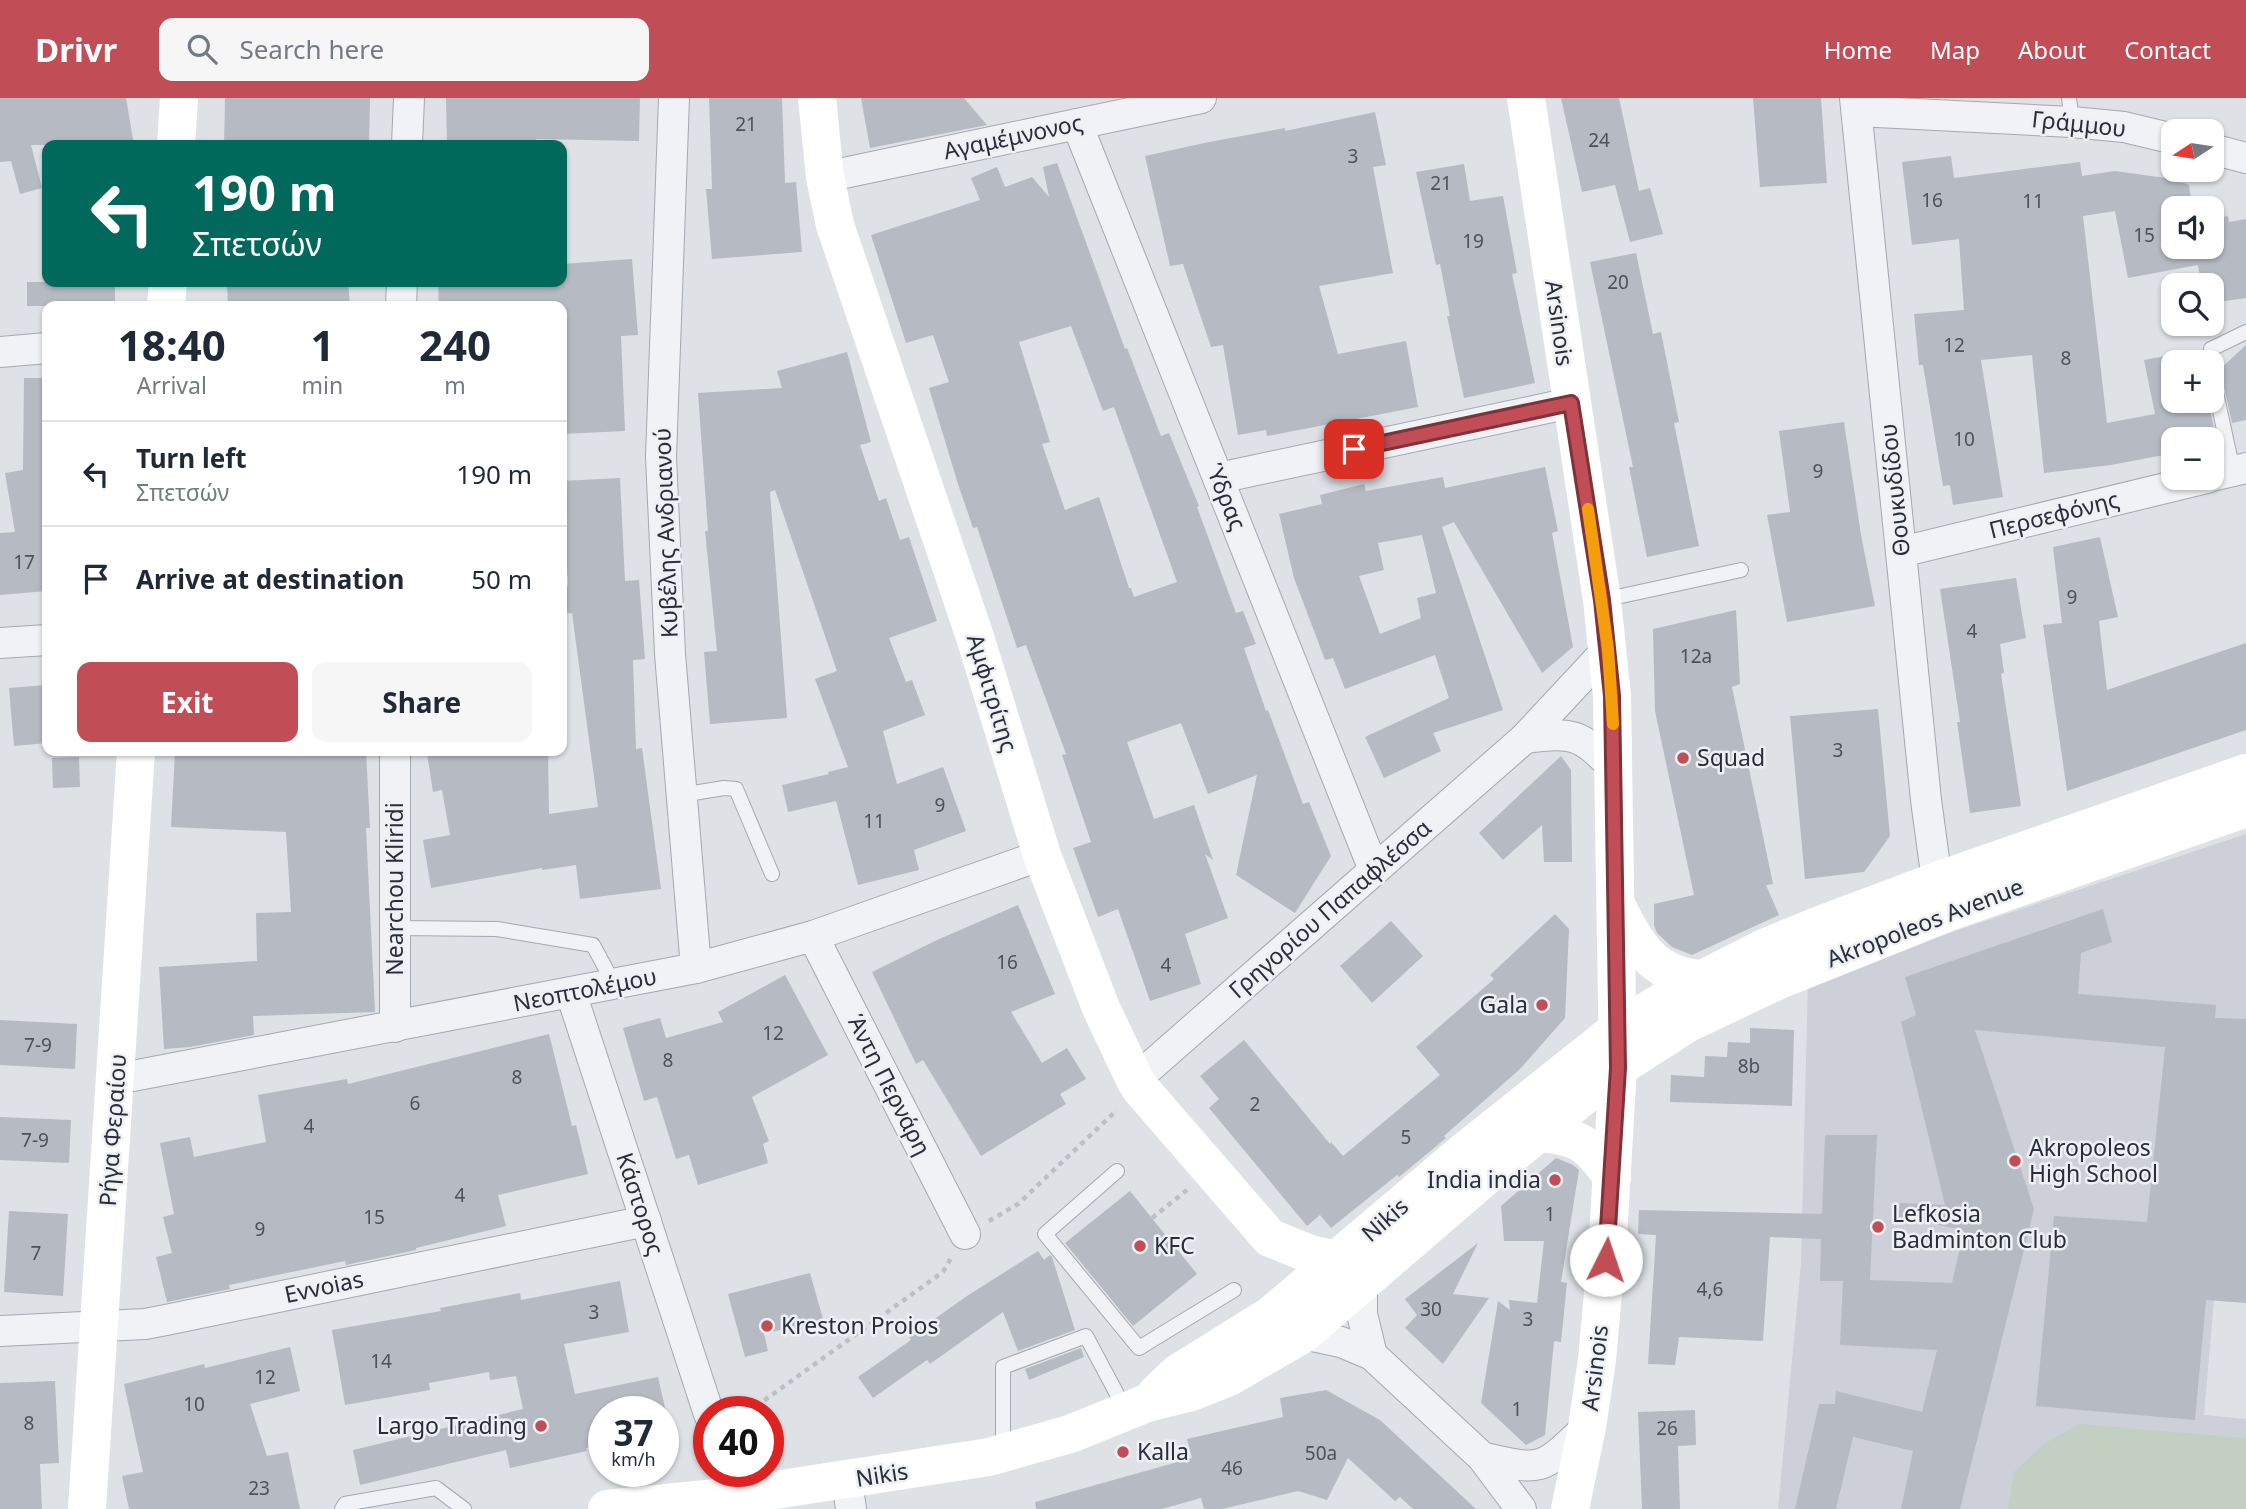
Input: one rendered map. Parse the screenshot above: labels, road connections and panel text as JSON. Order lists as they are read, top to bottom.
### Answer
{
  "streets": {
    "main road": [
      "Arsinois",
      "Αμφιτρίτης",
      "Akropoleos Avenue",
      "Ρήγα Φεραίου",
      "Nikis"
    ],
    "street": [
      "Γράμμου",
      "Αγαμέμνονος",
      "Θουκυδίδου",
      "Ύδρας",
      "Περσεφόνης",
      "Κυβέλης Ανδριανού",
      "Nearchou Kliridi",
      "Γρηγορίου Παπαφλέσσα",
      "Νεοπτολέμου",
      "Άντη Περνάρη",
      "Κάστορος",
      "Evvoias"
    ]
  },
  "crossings": [
    ["Γράμμου", "Θουκυδίδου"],
    ["Αγαμέμνονος", "Ύδρας"],
    ["Αγαμέμνονος", "Αμφιτρίτης"],
    ["Arsinois", "Γρηγορίου Παπαφλέσσα"],
    ["Arsinois", "Akropoleos Avenue"],
    ["Arsinois", "Nikis"],
    ["Θουκυδίδου", "Περσεφόνης"],
    ["Θουκυδίδου", "Akropoleos Avenue"],
    ["Ύδρας", "Γρηγορίου Παπαφλέσσα"],
    ["Κυβέλης Ανδριανού", "Νεοπτολέμου"],
    ["Αμφιτρίτης", "Γρηγορίου Παπαφλέσσα"],
    ["Αμφιτρίτης", "Νεοπτολέμου"],
    ["Αμφιτρίτης", "Nikis"],
    ["Nearchou Kliridi", "Νεοπτολέμου"],
    ["Akropoleos Avenue", "Nikis"],
    ["Νεοπτολέμου", "Άντη Περνάρη"],
    ["Νεοπτολέμου", "Ρήγα Φεραίου"],
    ["Νεοπτολέμου", "Κάστορος"],
    ["Ρήγα Φεραίου", "Evvoias"],
    ["Κάστορος", "Evvoias"]
  ],
  "places": [
    "Squad",
    "Gala",
    "Akropoleos High School",
    "India india",
    "Lefkosia Badminton Club",
    "KFC",
    "Kreston Proios",
    "Largo Trading",
    "Kalla"
  ],
  "house_numbers": [
    "21",
    "24",
    "3",
    "21",
    "16",
    "11",
    "15",
    "19",
    "20",
    "12",
    "8",
    "10",
    "9",
    "17",
    "9",
    "4",
    "12a",
    "3",
    "9",
    "11",
    "16",
    "4",
    "12",
    "7-9",
    "8",
    "8b",
    "8",
    "6",
    "2",
    "4",
    "5",
    "7-9",
    "4",
    "1",
    "15",
    "9",
    "7",
    "4,6",
    "30",
    "3",
    "3",
    "14",
    "12",
    "10",
    "1",
    "8",
    "26",
    "50a",
    "46",
    "23"
  ],
  "north": "left",
  "page": {
    "header": "Drivr",
    "search": "Search here",
    "nav": [
      "Home",
      "Map",
      "About",
      "Contact"
    ],
    "map_buttons": ["+", "−"],
    "turn": ["190 m", "Σπετσών"],
    "eta": [
      "18:40",
      "Arrival",
      "1",
      "min",
      "240",
      "m"
    ],
    "list": [
      {
        "name": "Turn left",
        "note": "Σπετσών",
        "value": "190 m"
      },
      {
        "name": "Arrive at destination",
        "value": "50 m"
      }
    ],
    "buttons": ["Exit", "Share"],
    "speed": "37 km/h",
    "limit": "40"
  }
}
